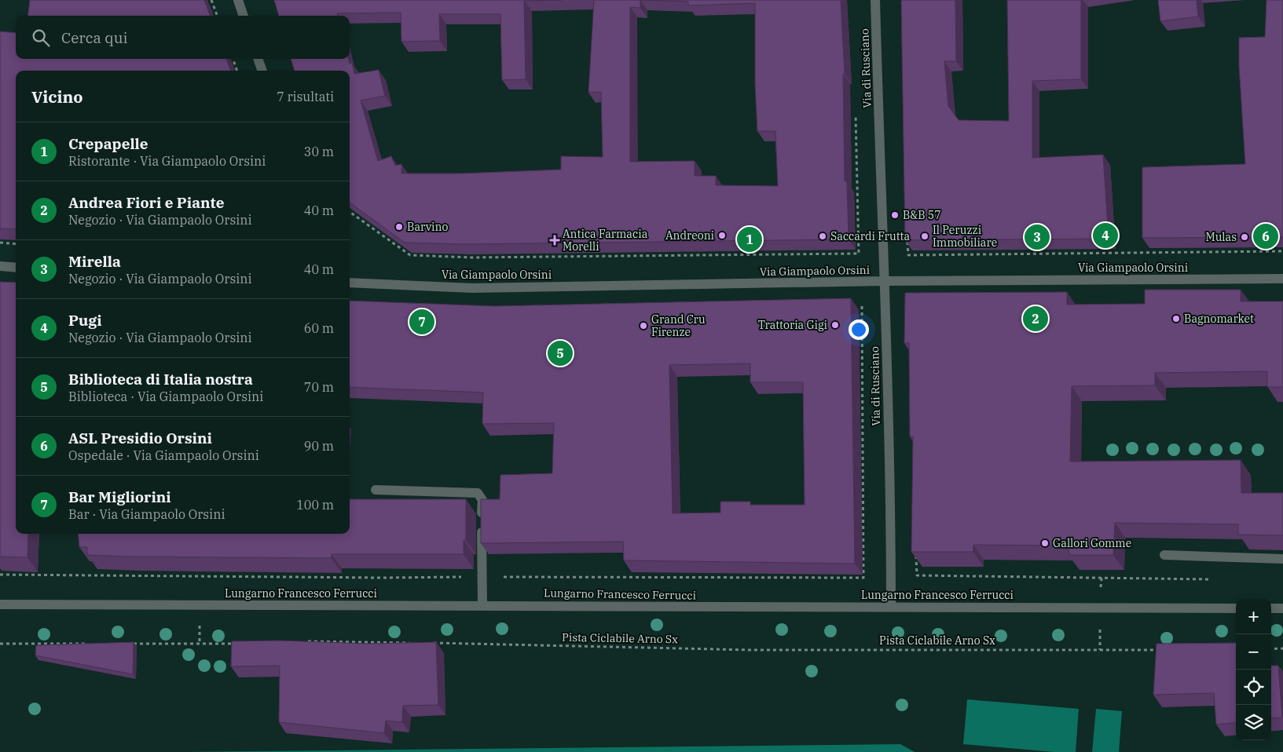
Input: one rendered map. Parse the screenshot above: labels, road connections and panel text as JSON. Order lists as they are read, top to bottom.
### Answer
{
  "streets": {
    "street": ["Via di Rusciano", "Via Giampaolo Orsini", "Lungarno Francesco Ferrucci"],
    "path": ["Pista Ciclabile Arno Sx"]
  },
  "crossings": [
    ["Via di Rusciano", "Via Giampaolo Orsini"],
    ["Via di Rusciano", "Lungarno Francesco Ferrucci"]
  ],
  "places": {
    "other": [
      "B&B 57",
      "Barvino",
      "Andreoni",
      "Saccardi Frutta",
      "Il Peruzzi Immobiliare",
      "Mulas",
      "Bagnomarket",
      "Trattoria Gigi",
      "Grand Cru Firenze",
      "Gallori Gomme"
    ],
    "health": ["Antica Farmacia Morelli"]
  },
  "page": {
    "search": "Cerca qui",
    "heading": ["Vicino", "7 risultati"],
    "list": [
      {
        "mark": "1",
        "name": "Crepapelle",
        "note": "Ristorante · Via Giampaolo Orsini",
        "value": "30 m"
      },
      {
        "mark": "2",
        "name": "Andrea Fiori e Piante",
        "note": "Negozio · Via Giampaolo Orsini",
        "value": "40 m"
      },
      {
        "mark": "3",
        "name": "Mirella",
        "note": "Negozio · Via Giampaolo Orsini",
        "value": "40 m"
      },
      {
        "mark": "4",
        "name": "Pugi",
        "note": "Negozio · Via Giampaolo Orsini",
        "value": "60 m"
      },
      {
        "mark": "5",
        "name": "Biblioteca di Italia nostra",
        "note": "Biblioteca · Via Giampaolo Orsini",
        "value": "70 m"
      },
      {
        "mark": "6",
        "name": "ASL Presidio Orsini",
        "note": "Ospedale · Via Giampaolo Orsini",
        "value": "90 m"
      },
      {
        "mark": "7",
        "name": "Bar Migliorini",
        "note": "Bar · Via Giampaolo Orsini",
        "value": "100 m"
      }
    ],
    "pins": [
      "4",
      "6",
      "3",
      "1",
      "2",
      "7",
      "5"
    ],
    "map_buttons": ["+", "−"]
  }
}
